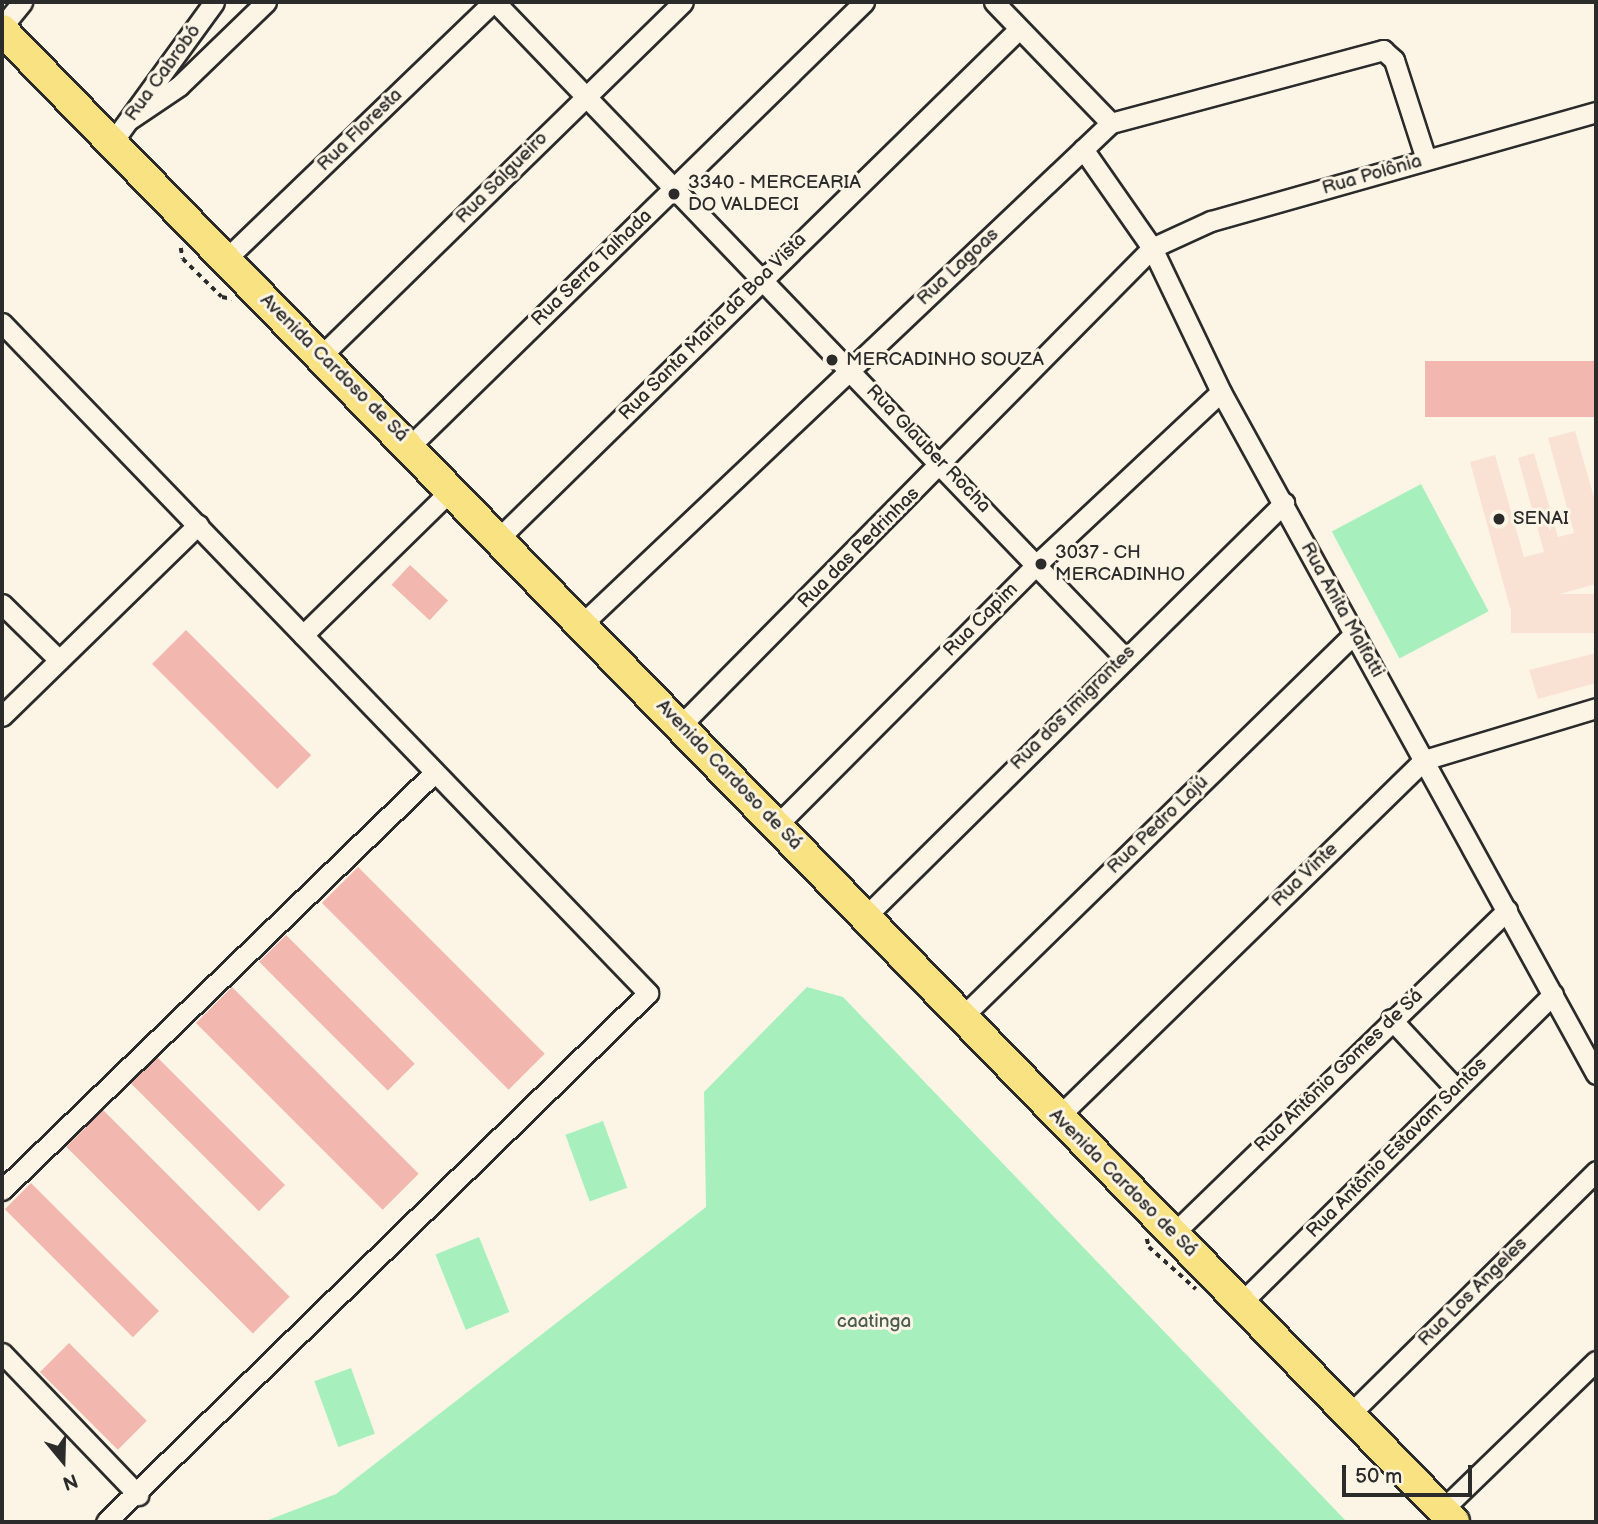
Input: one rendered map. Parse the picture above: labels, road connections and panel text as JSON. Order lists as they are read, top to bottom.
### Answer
{
  "streets": {
    "highway": ["Avenida Cardoso de Sá"],
    "street": [
      "Rua Cabrobó",
      "Rua Floresta",
      "Rua Polônia",
      "Rua Salgueiro",
      "Rua Lagoas",
      "Rua Serra Talhada",
      "Rua Santa Maria da Boa Vista",
      "Rua Glauber Rocha",
      "Rua das Pedrinhas",
      "Rua Anita Malfatti",
      "Rua Capim",
      "Rua dos Imigrantes",
      "Rua Pedro Lajú",
      "Rua Vinte",
      "Rua Antônio Gomes de Sá",
      "Rua Antônio Estavam Santos",
      "Rua Los Angeles"
    ]
  },
  "crossings": [
    ["Rua Cabrobó", "Avenida Cardoso de Sá"],
    ["Rua Floresta", "Avenida Cardoso de Sá"],
    ["Rua Floresta", "Rua Glauber Rocha"],
    ["Rua Polônia", "Rua Lagoas"],
    ["Rua Polônia", "Rua das Pedrinhas"],
    ["Rua Polônia", "Rua Anita Malfatti"],
    ["Rua Salgueiro", "Avenida Cardoso de Sá"],
    ["Rua Salgueiro", "Rua Glauber Rocha"],
    ["Rua Lagoas", "Avenida Cardoso de Sá"],
    ["Rua Lagoas", "Rua Glauber Rocha"],
    ["Rua Lagoas", "Rua Anita Malfatti"],
    ["Rua Serra Talhada", "Avenida Cardoso de Sá"],
    ["Rua Serra Talhada", "Rua Glauber Rocha"],
    ["Rua Santa Maria da Boa Vista", "Avenida Cardoso de Sá"],
    ["Rua Santa Maria da Boa Vista", "Rua Glauber Rocha"],
    ["Avenida Cardoso de Sá", "Rua das Pedrinhas"],
    ["Avenida Cardoso de Sá", "Rua Capim"],
    ["Avenida Cardoso de Sá", "Rua dos Imigrantes"],
    ["Avenida Cardoso de Sá", "Rua Pedro Lajú"],
    ["Avenida Cardoso de Sá", "Rua Vinte"],
    ["Avenida Cardoso de Sá", "Rua Antônio Gomes de Sá"],
    ["Avenida Cardoso de Sá", "Rua Antônio Estavam Santos"],
    ["Avenida Cardoso de Sá", "Rua Los Angeles"],
    ["Rua Glauber Rocha", "Rua das Pedrinhas"],
    ["Rua Glauber Rocha", "Rua Capim"],
    ["Rua Glauber Rocha", "Rua dos Imigrantes"],
    ["Rua das Pedrinhas", "Rua Anita Malfatti"],
    ["Rua Anita Malfatti", "Rua Capim"],
    ["Rua Anita Malfatti", "Rua dos Imigrantes"],
    ["Rua Anita Malfatti", "Rua Pedro Lajú"],
    ["Rua Anita Malfatti", "Rua Vinte"],
    ["Rua Anita Malfatti", "Rua Antônio Gomes de Sá"],
    ["Rua Anita Malfatti", "Rua Antônio Estavam Santos"]
  ],
  "parks": ["caatinga"],
  "places": [
    "3340 - MERCEARIA DO VALDECI",
    "MERCADINHO SOUZA",
    "SENAI",
    "3037 - CH MERCADINHO"
  ],
  "scale_bar": "50 m",
  "north": "bottom"
}
